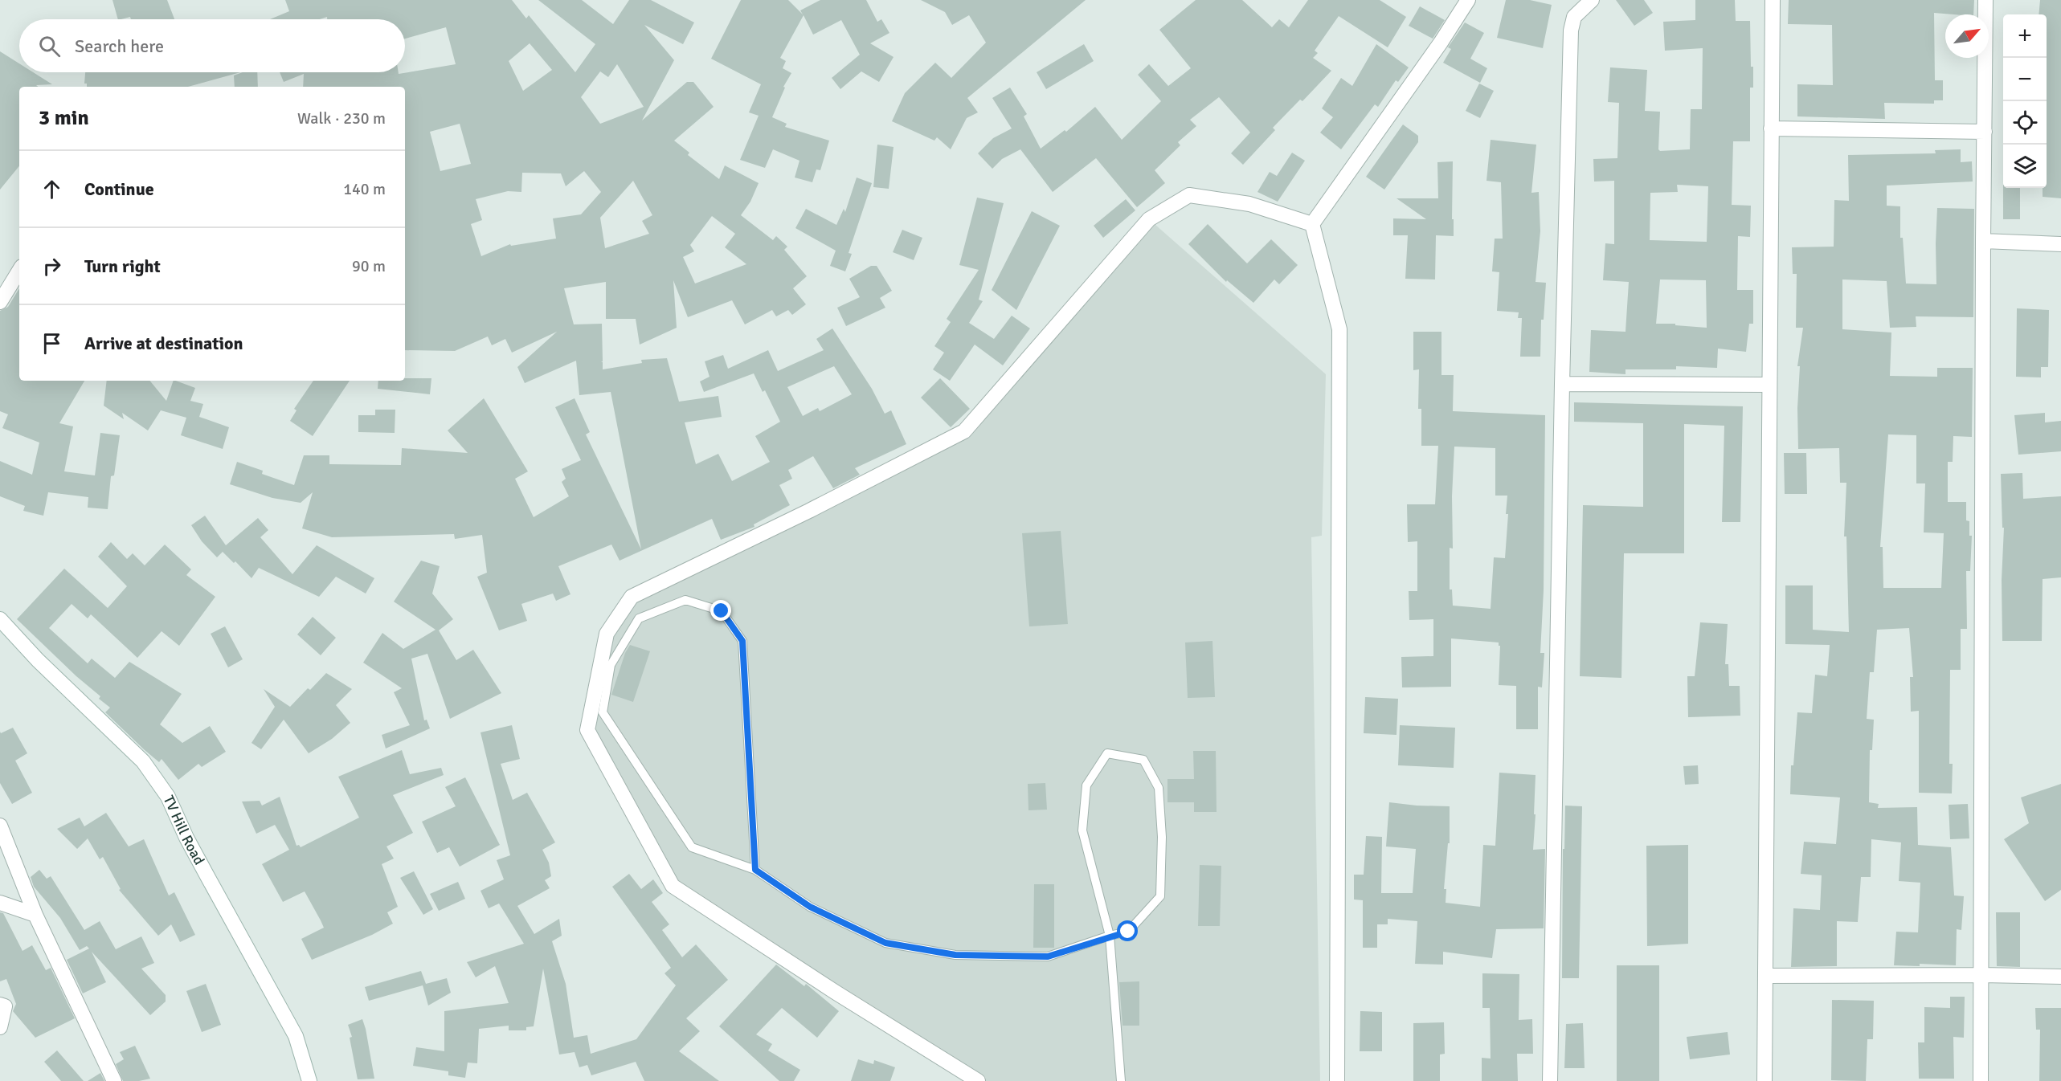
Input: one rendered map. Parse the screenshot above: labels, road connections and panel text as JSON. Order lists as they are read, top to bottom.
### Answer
{
  "streets": {
    "street": ["TV Hill Road"]
  },
  "north": "top right",
  "page": {
    "map_buttons": ["+", "−"],
    "search": "Search here",
    "heading": ["3 min", "Walk · 230 m"],
    "list": [
      ["Continue", "140 m"],
      ["Turn right", "90 m"],
      "Arrive at destination"
    ]
  }
}
